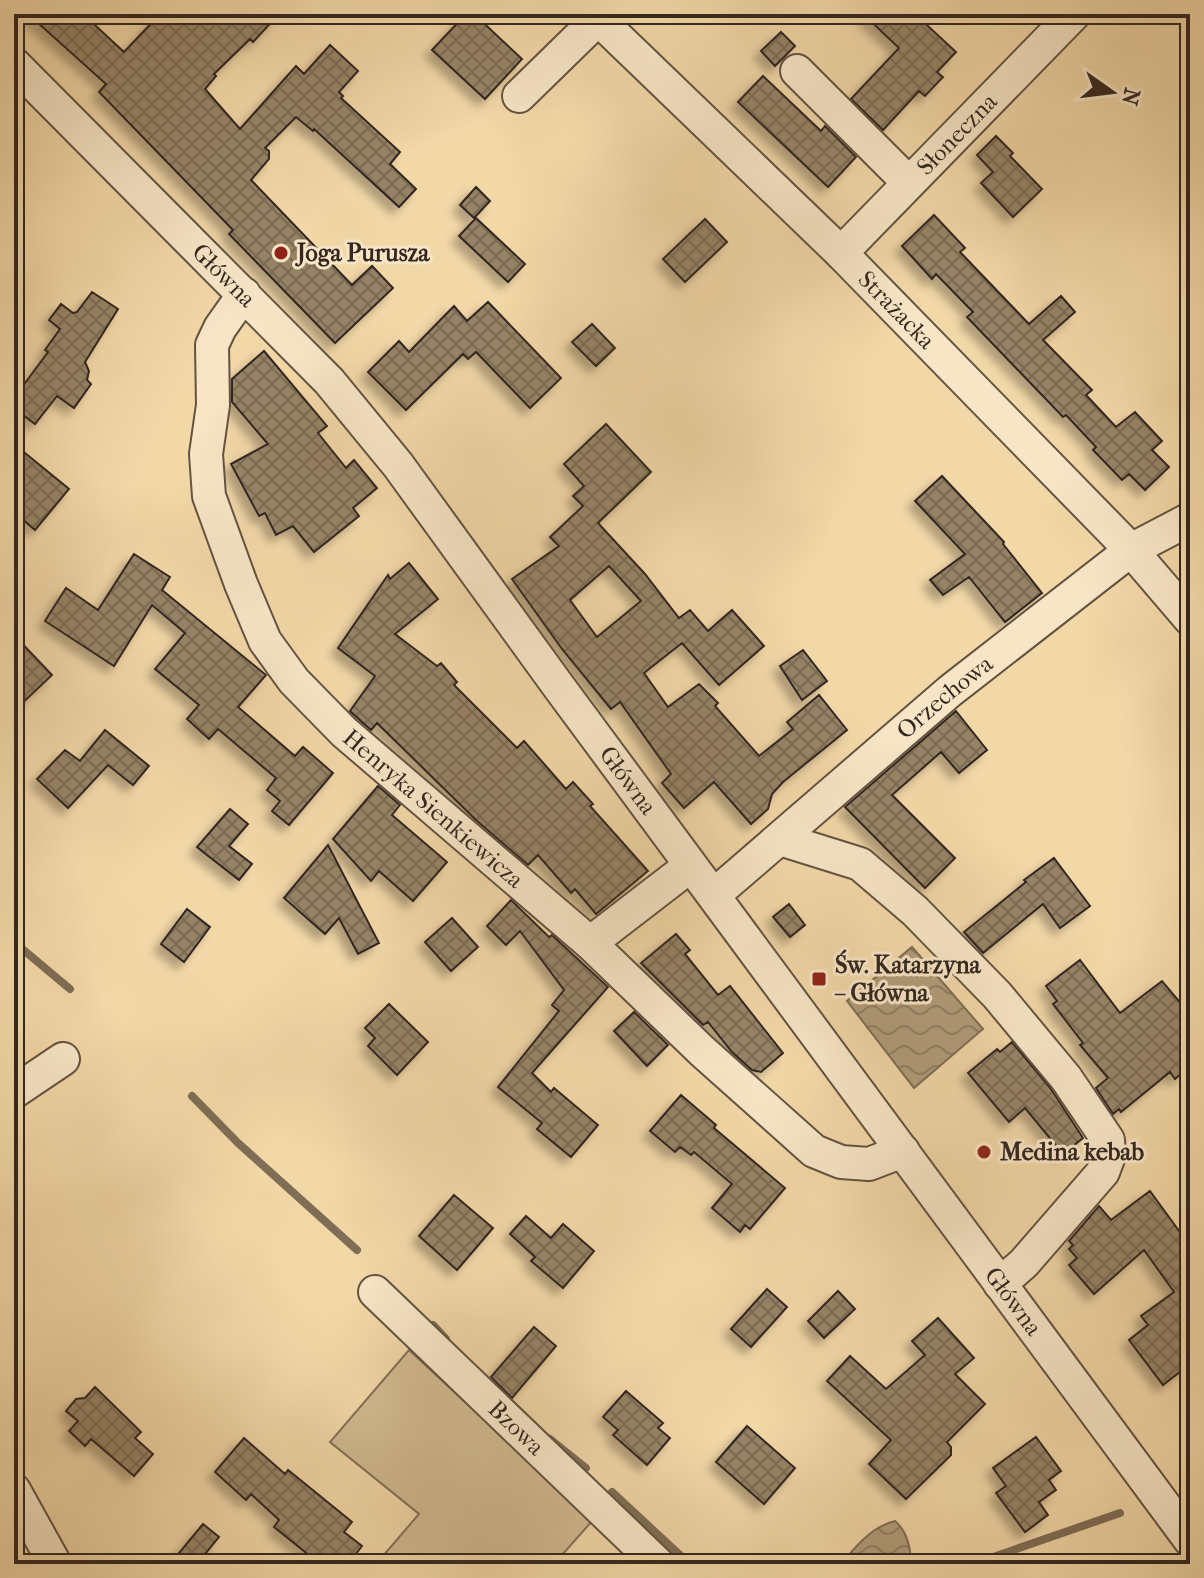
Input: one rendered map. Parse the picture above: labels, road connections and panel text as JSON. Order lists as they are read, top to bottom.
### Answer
{
  "streets": {
    "street": [
      "Słoneczna",
      "Główna",
      "Strażacka",
      "Orzechowa",
      "Henryka Sienkiewicza",
      "Bzowa"
    ]
  },
  "crossings": [
    ["Słoneczna", "Strażacka"],
    ["Główna", "Orzechowa"],
    ["Główna", "Henryka Sienkiewicza"],
    ["Strażacka", "Orzechowa"]
  ],
  "places": {
    "other": ["Joga Purusza", "Medina kebab"],
    "transit": ["Św. Katarzyna – Główna"]
  },
  "north": "right"
}
